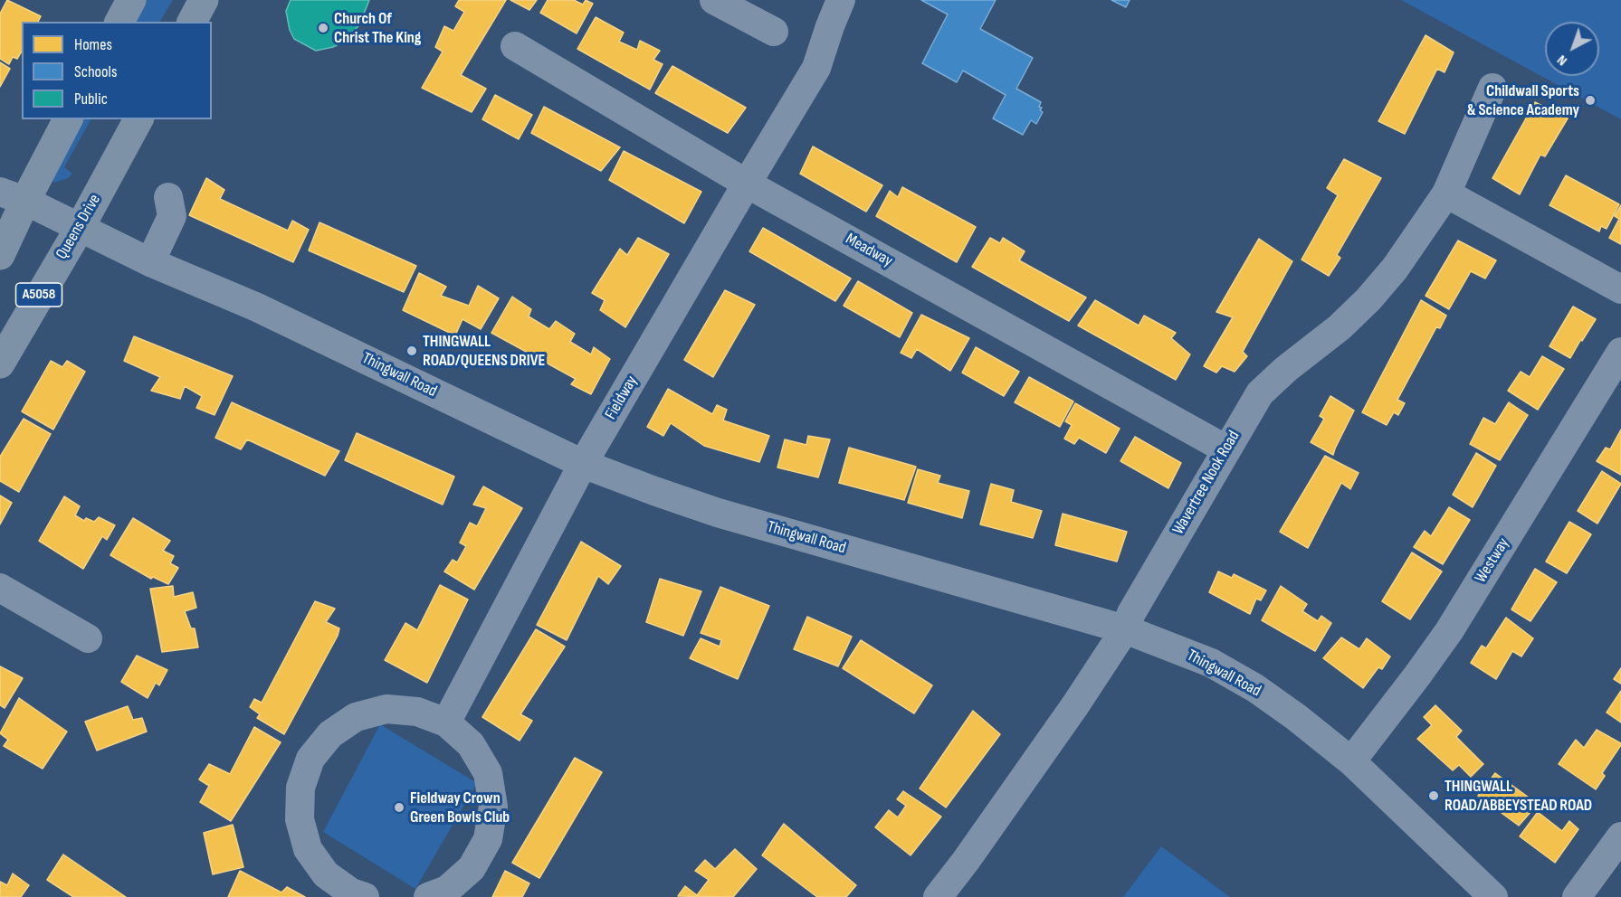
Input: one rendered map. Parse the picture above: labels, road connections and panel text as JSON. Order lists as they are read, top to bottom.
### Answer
{
  "streets": {
    "highway": ["Queens Drive", "A5058"],
    "street": [
      "Meadway",
      "Thingwall Road",
      "Fieldway",
      "Wavertree Nook Road",
      "Westway"
    ]
  },
  "crossings": [
    ["Queens Drive", "Thingwall Road"],
    ["Meadway", "Fieldway"],
    ["Meadway", "Wavertree Nook Road"],
    ["Thingwall Road", "Fieldway"],
    ["Thingwall Road", "Wavertree Nook Road"],
    ["Thingwall Road", "Westway"]
  ],
  "places": [
    "Church Of Christ The King",
    "Childwall Sports & Science Academy",
    "THINGWALL ROAD/QUEENS DRIVE",
    "THINGWALL ROAD/ABBEYSTEAD ROAD",
    "Fieldway Crown Green Bowls Club"
  ],
  "legend": ["Homes", "Schools", "Public"],
  "north": "bottom left"
}
